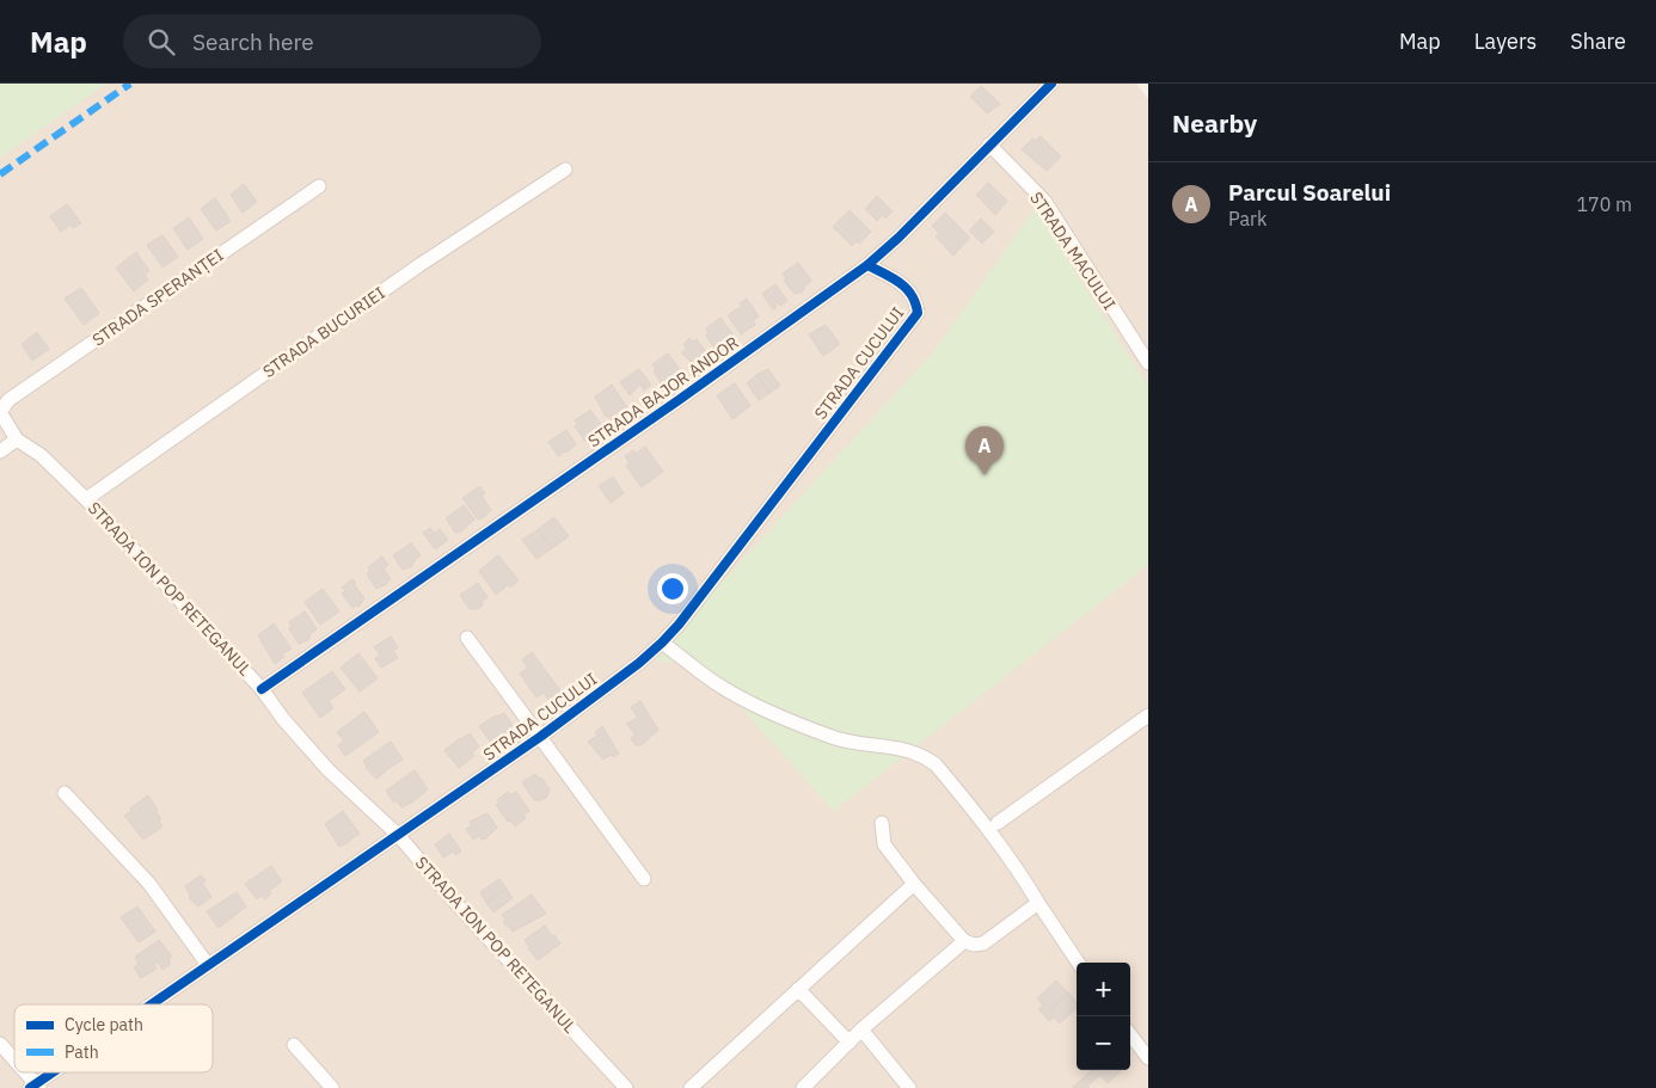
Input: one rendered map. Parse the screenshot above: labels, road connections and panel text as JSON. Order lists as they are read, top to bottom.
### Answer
{
  "streets": {
    "street": [
      "STRADA MACULUI",
      "STRADA SPERANȚEI",
      "STRADA BUCURIEI",
      "STRADA CUCULUI",
      "STRADA BAJOR ANDOR",
      "STRADA ION POP RETEGANUL"
    ]
  },
  "crossings": [
    ["STRADA MACULUI", "STRADA BAJOR ANDOR"],
    ["STRADA SPERANȚEI", "STRADA ION POP RETEGANUL"],
    ["STRADA BUCURIEI", "STRADA ION POP RETEGANUL"],
    ["STRADA CUCULUI", "STRADA BAJOR ANDOR"],
    ["STRADA CUCULUI", "STRADA ION POP RETEGANUL"],
    ["STRADA BAJOR ANDOR", "STRADA ION POP RETEGANUL"]
  ],
  "legend": ["Cycle path", "Path"],
  "page": {
    "header": "Map",
    "search": "Search here",
    "nav": ["Map", "Layers", "Share"],
    "heading": "Nearby",
    "list": [
      {
        "mark": "A",
        "name": "Parcul Soarelui",
        "note": "Park",
        "value": "170 m"
      }
    ],
    "pins": "A",
    "map_buttons": ["+", "−"]
  }
}
